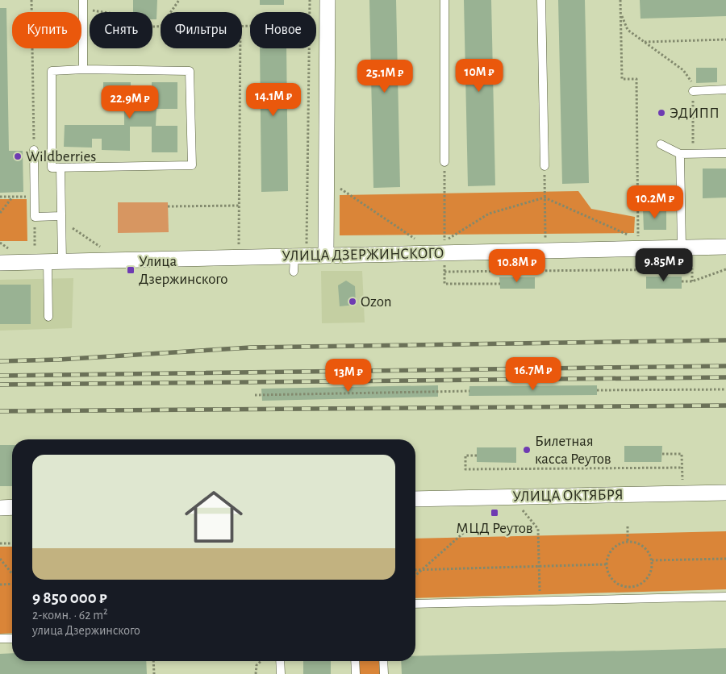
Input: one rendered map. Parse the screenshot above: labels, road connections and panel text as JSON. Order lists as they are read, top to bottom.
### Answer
{
  "streets": {
    "street": ["УЛИЦА ДЗЕРЖИНСКОГО", "УЛИЦА ОКТЯБРЯ"]
  },
  "places": {
    "other": [
      "ЭДИПП",
      "Wildberries",
      "Ozon",
      "Билетная касса Реутов"
    ],
    "transit": ["Улица Дзержинского", "МЦД Реутов"]
  },
  "page": {
    "chip": [
      "Купить",
      "Снять",
      "Фильтры",
      "Новое"
    ],
    "price": [
      "10M ₽",
      "25.1M ₽",
      "14.1M ₽",
      "22.9M ₽",
      "10.2M ₽",
      "9.85M ₽",
      "10.8M ₽",
      "16.7M ₽",
      "13M ₽"
    ],
    "list": [
      {
        "name": "9 850 000 ₽",
        "note": "2-комн. · 62 m² · улица Дзержинского"
      }
    ]
  }
}
